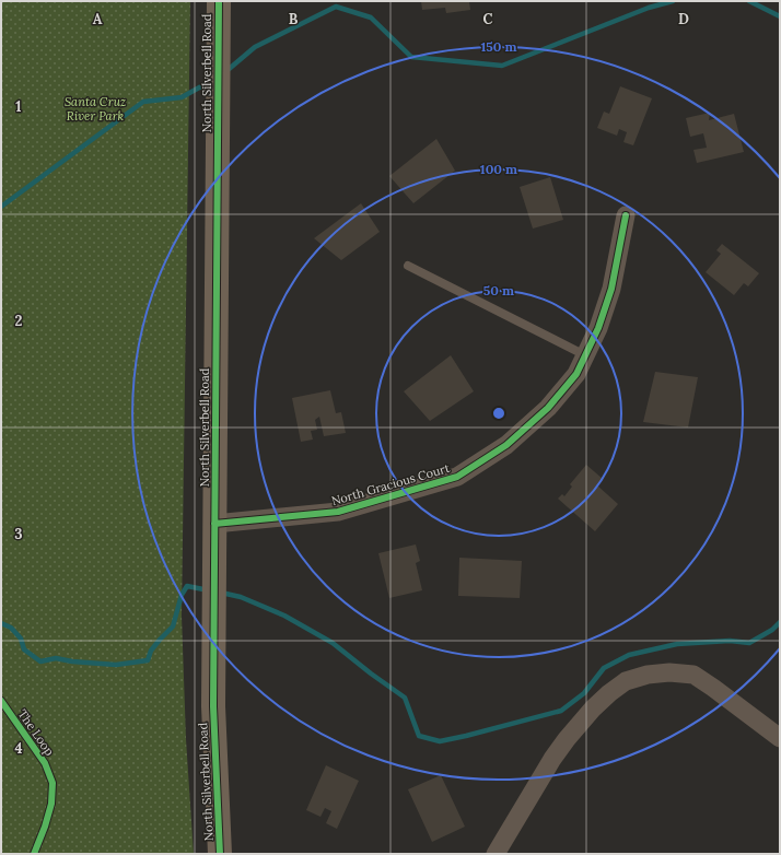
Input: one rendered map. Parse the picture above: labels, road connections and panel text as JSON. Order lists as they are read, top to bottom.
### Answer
{
  "streets": {
    "main road": ["North Silverbell Road"],
    "street": ["North Gracious Court"],
    "cycle path": ["The Loop"]
  },
  "crossings": [
    ["North Silverbell Road", "North Gracious Court"]
  ],
  "parks": ["Santa Cruz River Park"],
  "grid": {
    "columns": [
      "A",
      "B",
      "C",
      "D"
    ],
    "rows": [
      "1",
      "2",
      "3",
      "4"
    ]
  },
  "rings": ["150 m", "100 m", "50 m"]
}
